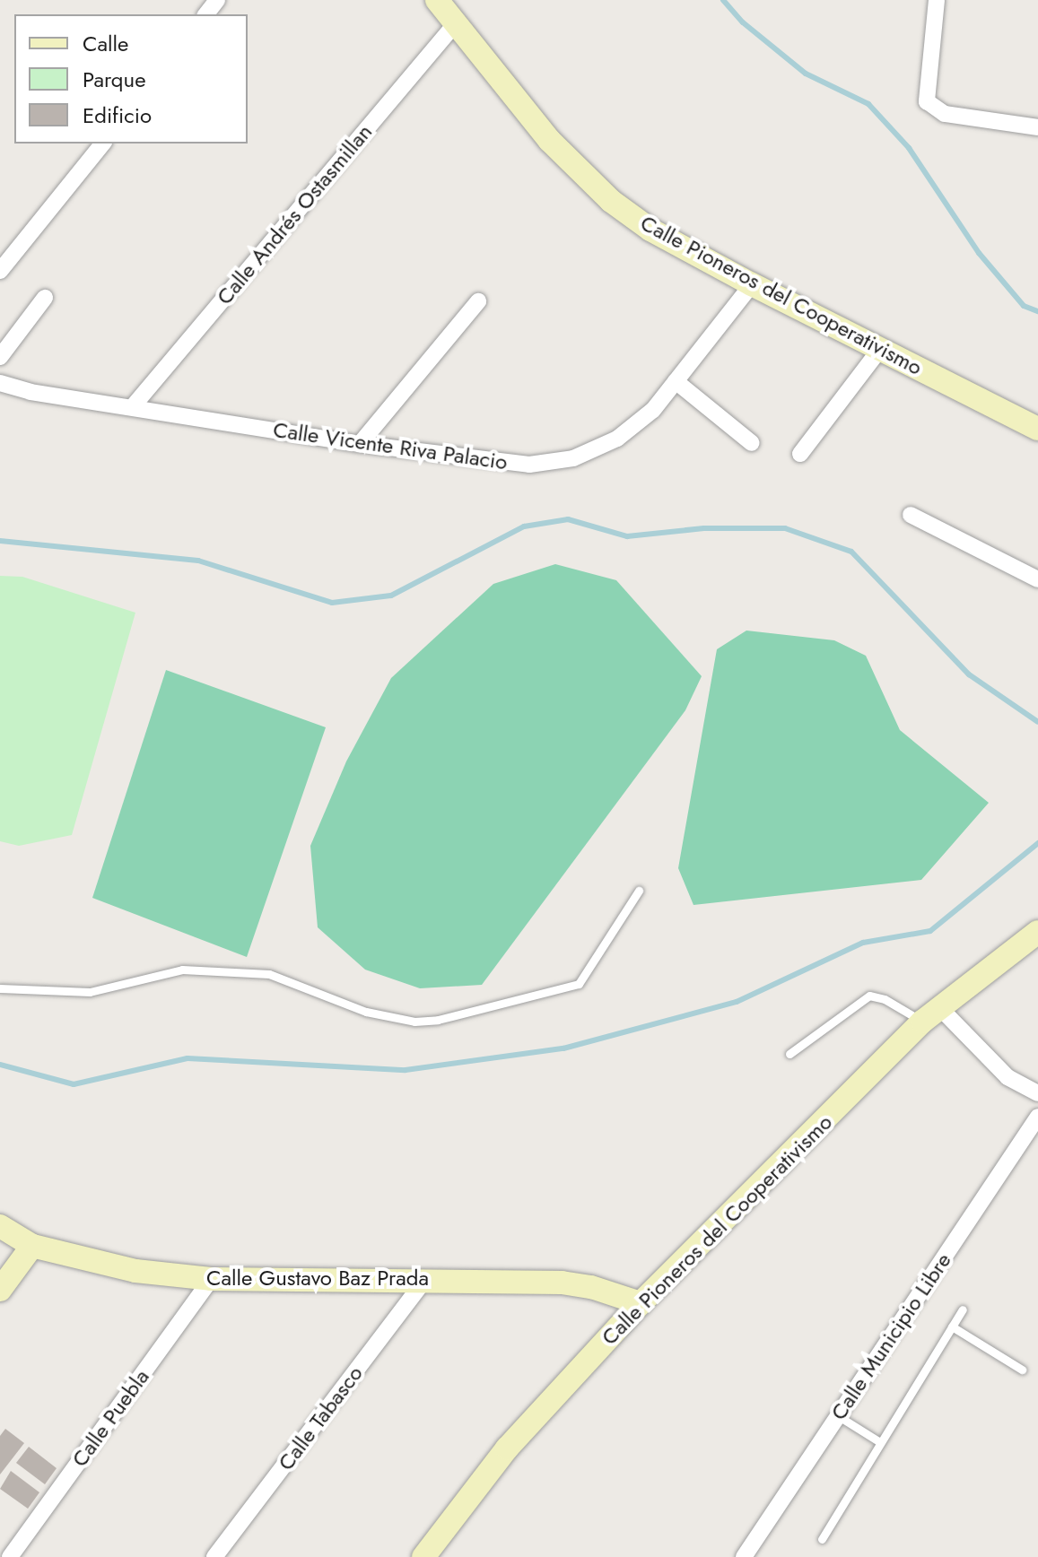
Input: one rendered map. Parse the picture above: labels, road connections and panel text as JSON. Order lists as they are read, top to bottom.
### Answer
{
  "streets": {
    "street": [
      "Calle Andrés Ostasmillan",
      "Calle Pioneros del Cooperativismo",
      "Calle Vicente Riva Palacio",
      "Calle Gustavo Baz Prada",
      "Calle Municipio Libre",
      "Calle Puebla",
      "Calle Tabasco"
    ]
  },
  "crossings": [
    ["Calle Andrés Ostasmillan", "Calle Pioneros del Cooperativismo"],
    ["Calle Andrés Ostasmillan", "Calle Vicente Riva Palacio"],
    ["Calle Pioneros del Cooperativismo", "Calle Vicente Riva Palacio"],
    ["Calle Pioneros del Cooperativismo", "Calle Gustavo Baz Prada"],
    ["Calle Gustavo Baz Prada", "Calle Puebla"],
    ["Calle Gustavo Baz Prada", "Calle Tabasco"]
  ],
  "legend": ["Calle", "Parque", "Edificio"]
}
